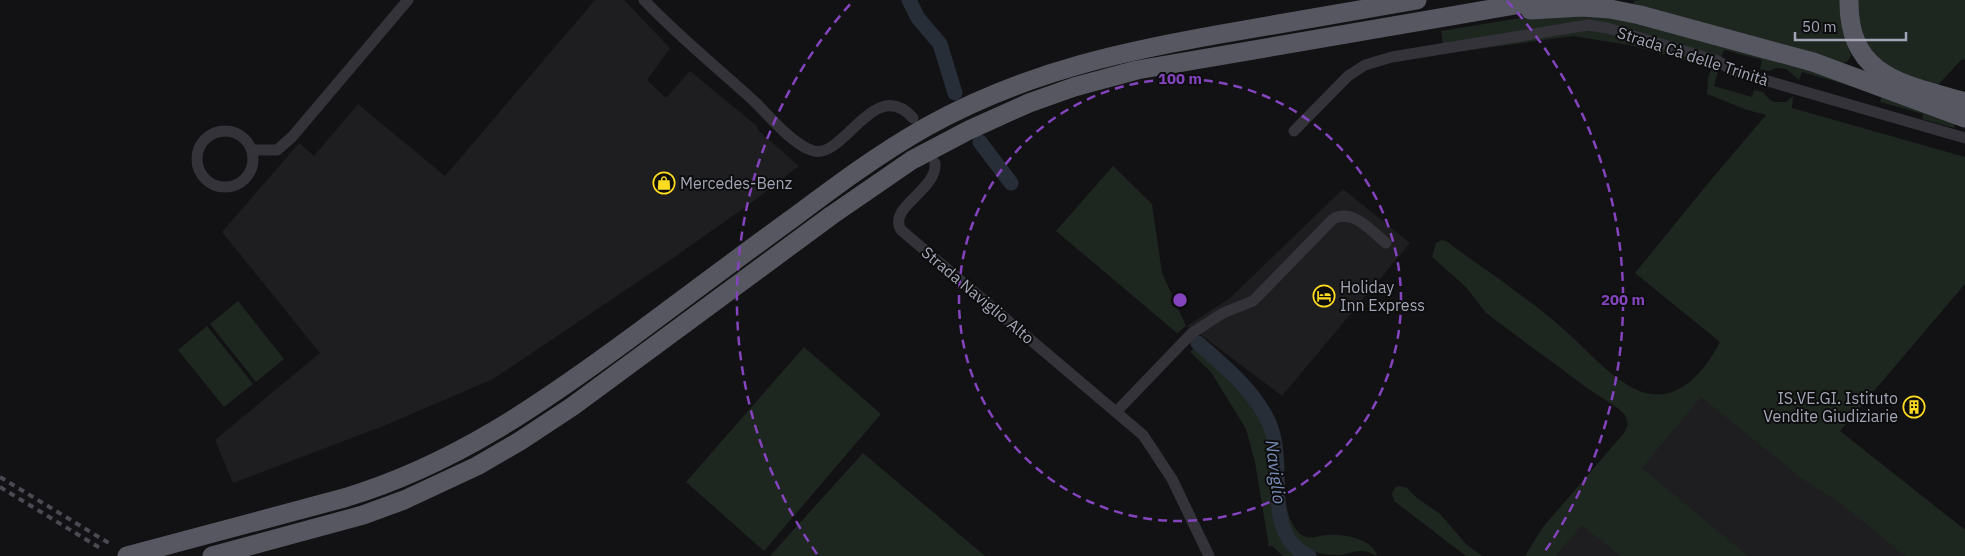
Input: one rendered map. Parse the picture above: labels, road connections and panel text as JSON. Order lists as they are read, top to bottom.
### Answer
{
  "streets": {
    "street": ["Strada Cà delle Trinità", "Strada Naviglio Alto"]
  },
  "water": ["Naviglio"],
  "places": {
    "shop": ["Mercedes-Benz"],
    "hotel": ["Holiday Inn Express"],
    "building": ["IS.VE.GI. Istituto Vendite Giudiziarie"]
  },
  "scale_bar": "50 m",
  "rings": ["100 m", "200 m"]
}
